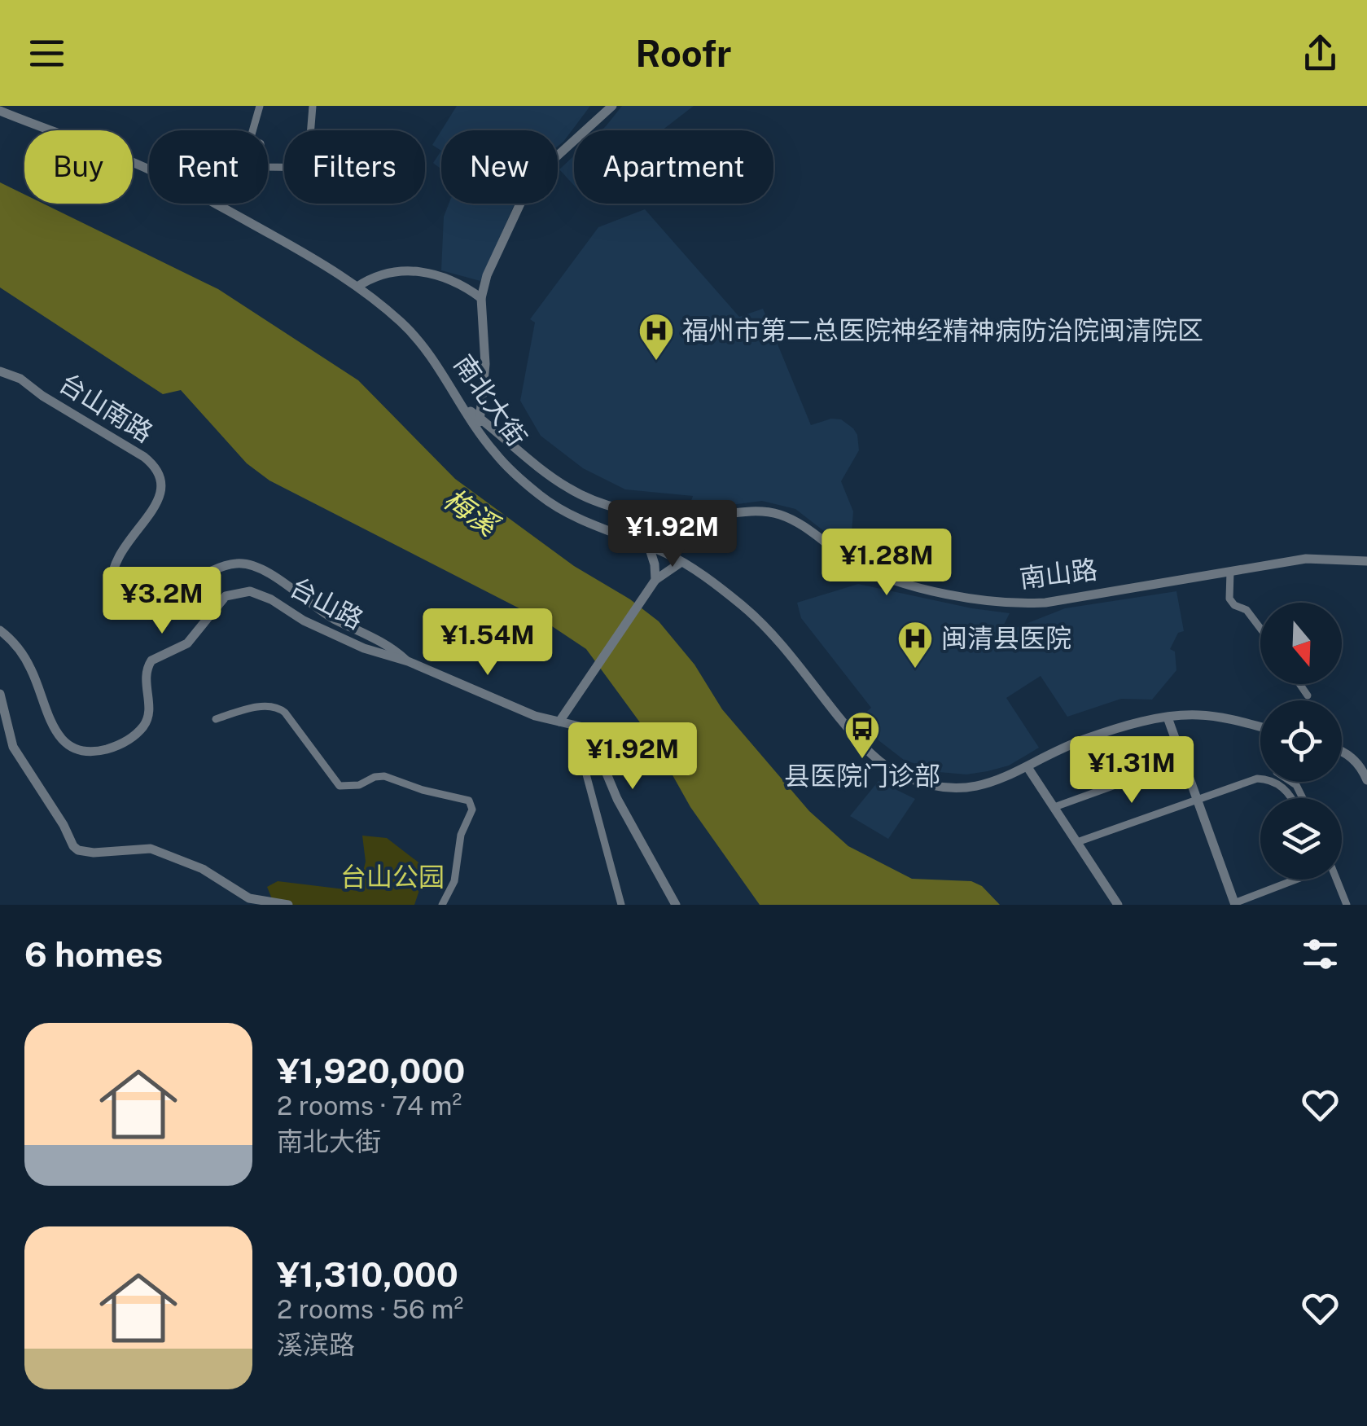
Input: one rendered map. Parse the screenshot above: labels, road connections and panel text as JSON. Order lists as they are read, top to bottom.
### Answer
{
  "streets": {
    "street": [
      "南北大街",
      "台山南路",
      "南山路",
      "台山路"
    ]
  },
  "crossings": [
    ["南北大街", "南山路"],
    ["台山南路", "台山路"]
  ],
  "water": ["梅溪"],
  "parks": ["台山公园"],
  "places": {
    "hospital": ["福州市第二总医院神经精神病防治院闽清院区", "闽清县医院"],
    "bus stop": ["县医院门诊部"]
  },
  "north": "bottom",
  "page": {
    "header": "Roofr",
    "chip": [
      "Buy",
      "Rent",
      "Filters",
      "New",
      "Apartment"
    ],
    "price": [
      "¥1.92M",
      "¥1.28M",
      "¥3.2M",
      "¥1.54M",
      "¥1.92M",
      "¥1.31M"
    ],
    "heading": "6 homes",
    "list": [
      {
        "name": "¥1,920,000",
        "note": "2 rooms · 74 m² · 南北大街"
      },
      {
        "name": "¥1,310,000",
        "note": "2 rooms · 56 m² · 溪滨路"
      }
    ]
  }
}
